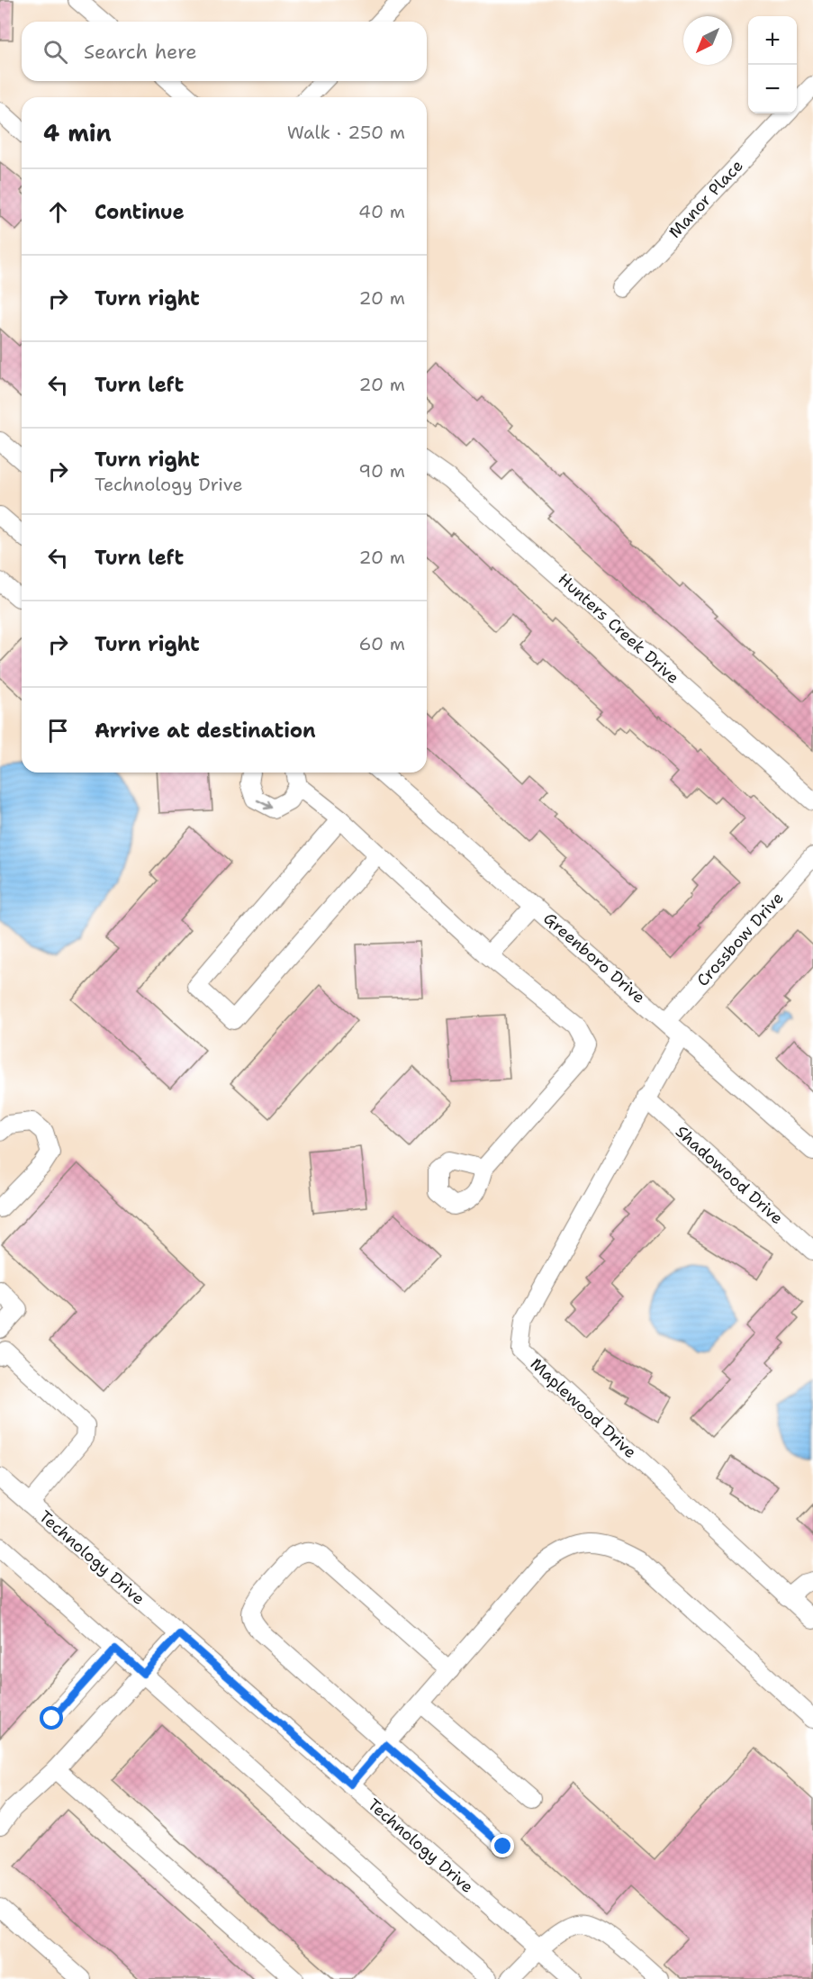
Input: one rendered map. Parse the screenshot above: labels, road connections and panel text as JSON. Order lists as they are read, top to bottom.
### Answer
{
  "streets": {
    "street": [
      "Manor Place",
      "Hunters Creek Drive",
      "Crossbow Drive",
      "Greenboro Drive",
      "Shadowood Drive",
      "Maplewood Drive",
      "Technology Drive"
    ]
  },
  "crossings": [
    ["Crossbow Drive", "Greenboro Drive"],
    ["Greenboro Drive", "Maplewood Drive"],
    ["Shadowood Drive", "Maplewood Drive"]
  ],
  "north": "bottom left",
  "page": {
    "map_buttons": ["+", "−"],
    "search": "Search here",
    "heading": ["4 min", "Walk · 250 m"],
    "list": [
      ["Continue", "40 m"],
      ["Turn right", "20 m"],
      ["Turn left", "20 m"],
      ["Turn right", "Technology Drive", "90 m"],
      ["Turn left", "20 m"],
      ["Turn right", "60 m"],
      "Arrive at destination"
    ]
  }
}
